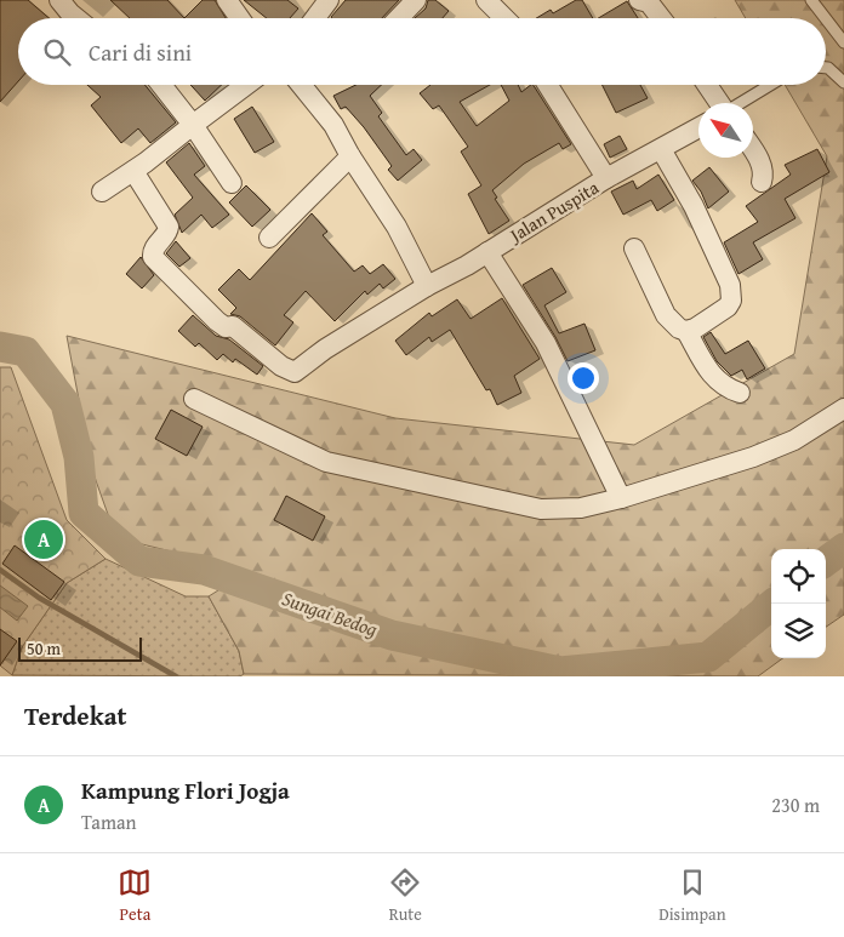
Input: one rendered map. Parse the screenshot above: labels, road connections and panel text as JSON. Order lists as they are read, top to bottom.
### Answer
{
  "streets": {
    "street": ["Jalan Puspita"]
  },
  "water": ["Sungai Bedog"],
  "scale_bar": "50 m",
  "north": "top left",
  "page": {
    "search": "Cari di sini",
    "pins": "A",
    "scale": "50 m",
    "heading": "Terdekat",
    "list": [
      {
        "mark": "A",
        "name": "Kampung Flori Jogja",
        "note": "Taman",
        "value": "230 m"
      }
    ],
    "nav": ["Peta", "Rute", "Disimpan"]
  }
}
